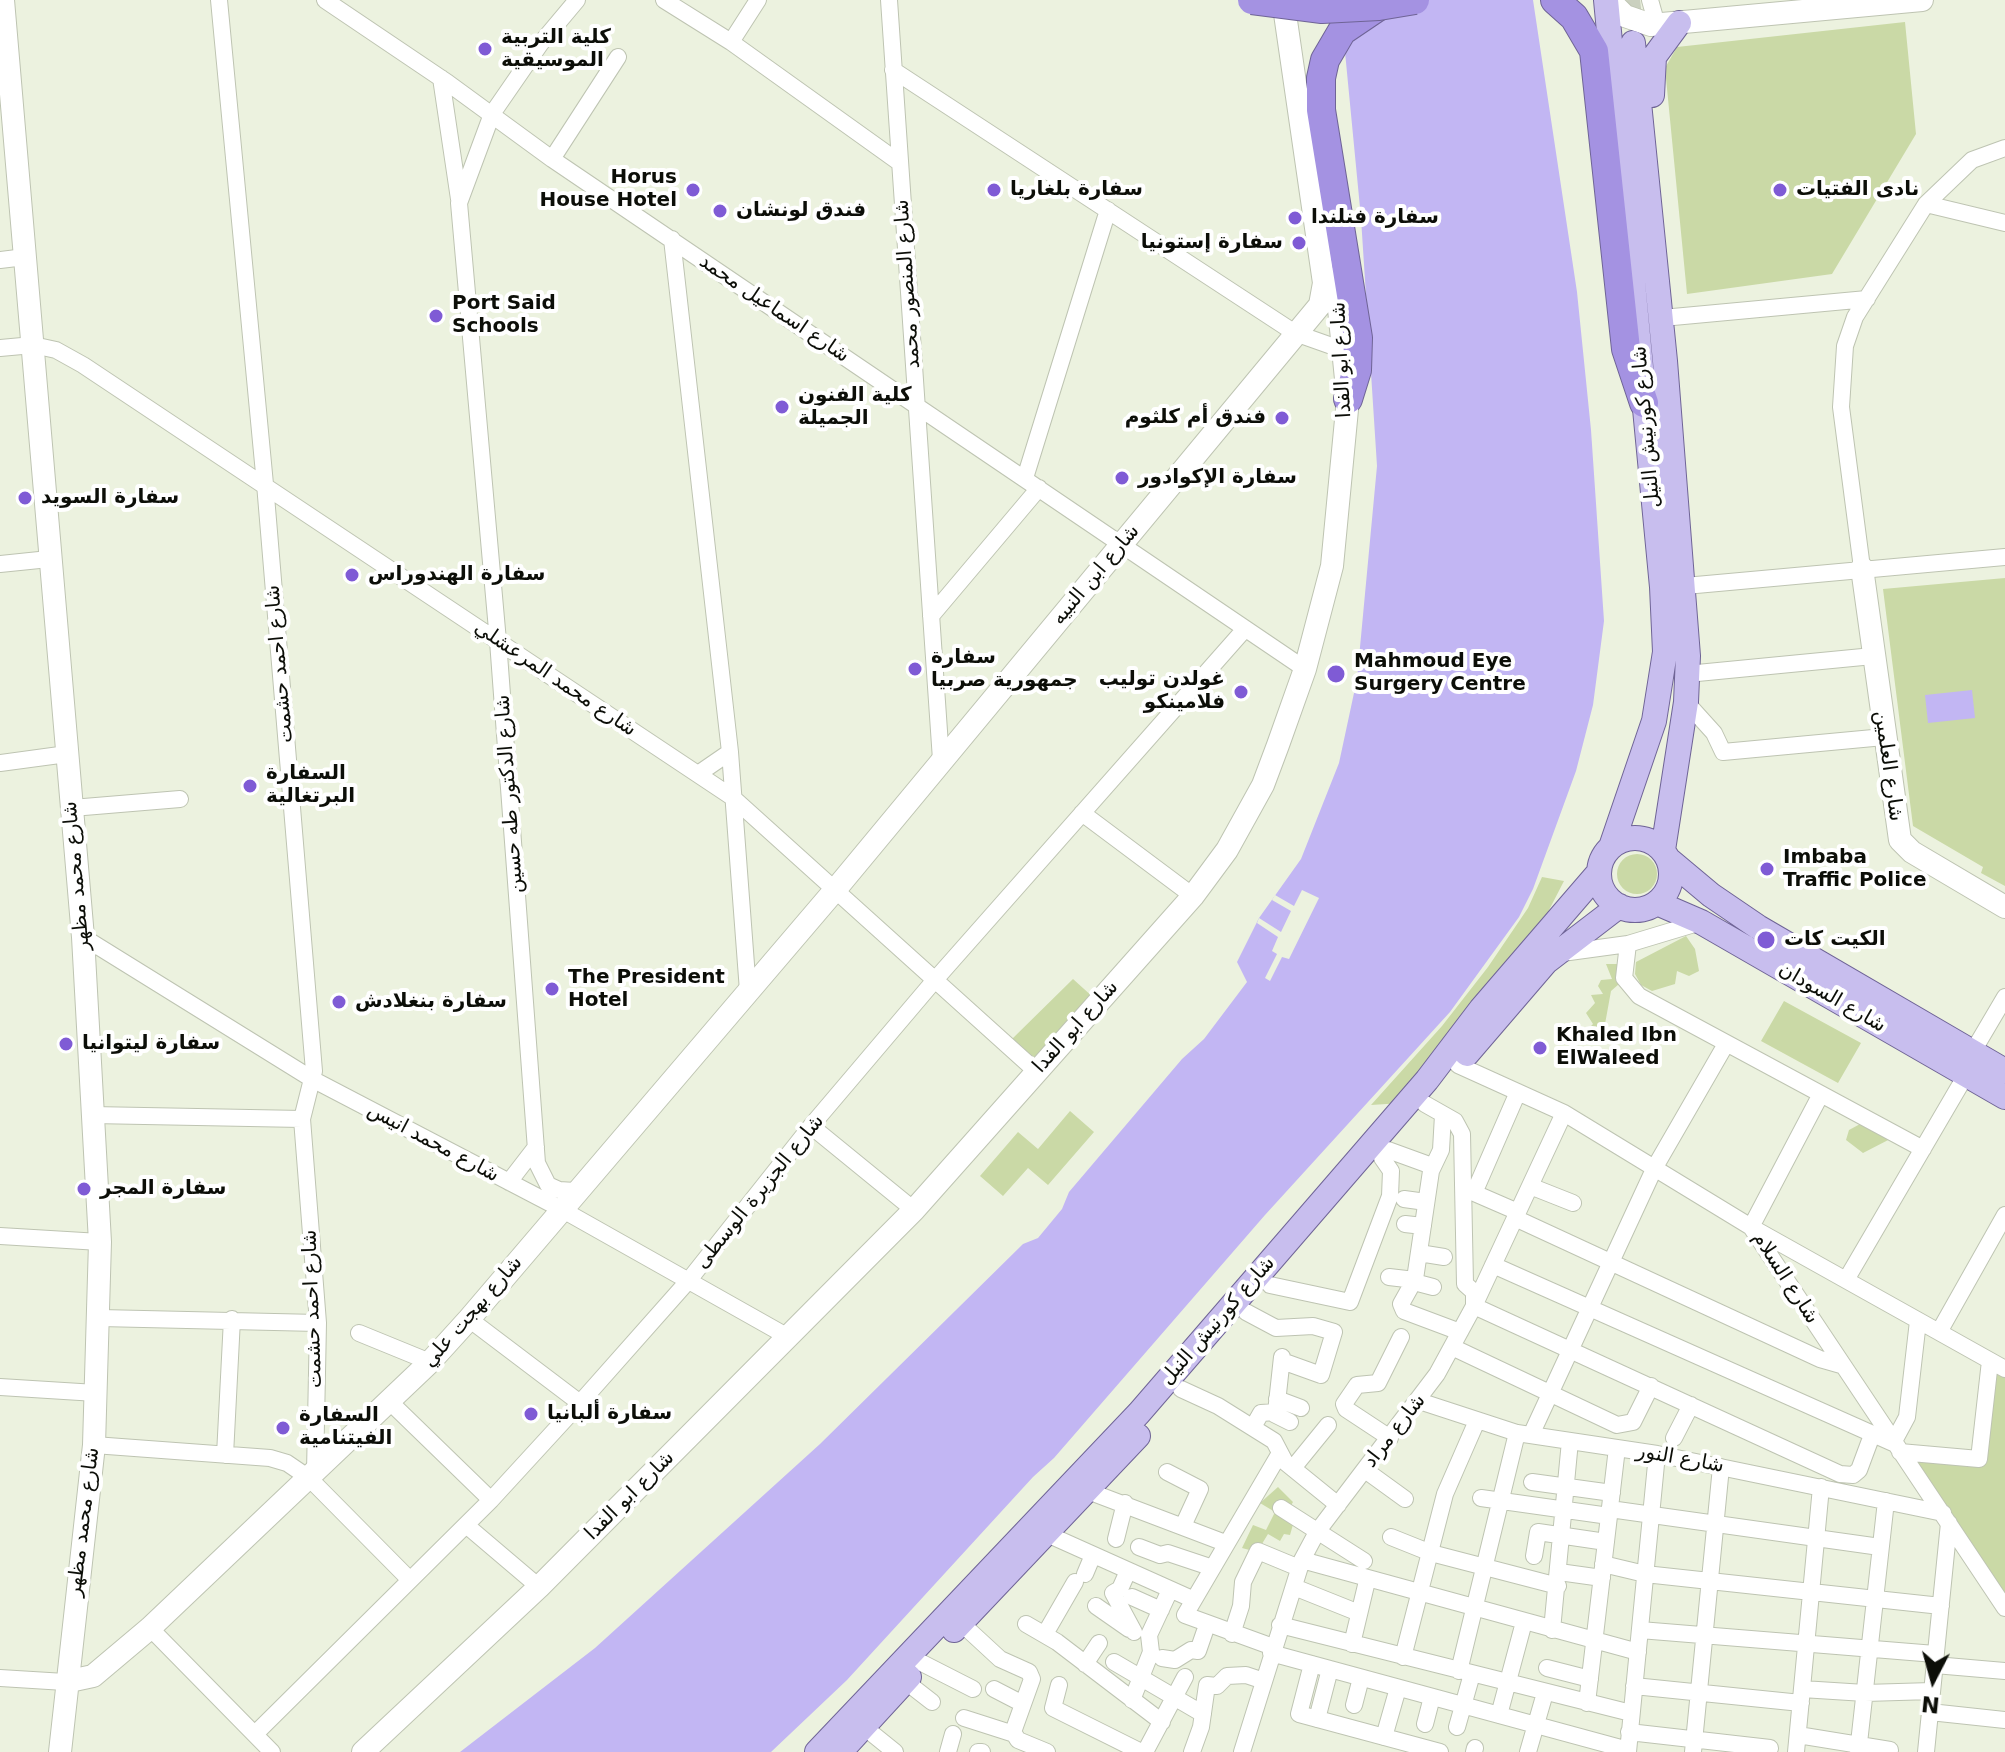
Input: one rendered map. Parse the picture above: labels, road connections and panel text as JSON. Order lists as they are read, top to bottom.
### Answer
{
  "streets": {
    "main road": ["شارع كورنيش النيل", "شارع السودان"],
    "street": [
      "شارع المنصور محمد",
      "شارع اسماعيل محمد",
      "شارع ابو الفدا",
      "شارع ابن النبيه",
      "شارع احمد حشمت",
      "شارع محمد المرعشلي",
      "شارع العلمين",
      "شارع الدكتور طه حسين",
      "شارع محمد مظهر",
      "شارع محمد انيس",
      "شارع الجزيرة الوسطى",
      "شارع السلام",
      "شارع بهجت علي",
      "شارع مراد",
      "شارع النور"
    ]
  },
  "crossings": [
    ["شارع المنصور محمد", "شارع اسماعيل محمد"],
    ["شارع المنصور محمد", "شارع ابن النبيه"],
    ["شارع اسماعيل محمد", "شارع ابو الفدا"],
    ["شارع اسماعيل محمد", "شارع ابن النبيه"],
    ["شارع اسماعيل محمد", "شارع الدكتور طه حسين"],
    ["شارع اسماعيل محمد", "شارع الجزيرة الوسطى"],
    ["شارع ابو الفدا", "شارع ابن النبيه"],
    ["شارع ابو الفدا", "شارع محمد المرعشلي"],
    ["شارع ابو الفدا", "شارع محمد انيس"],
    ["شارع كورنيش النيل", "شارع السودان"],
    ["شارع كورنيش النيل", "شارع السلام"],
    ["شارع ابن النبيه", "شارع محمد المرعشلي"],
    ["شارع ابن النبيه", "شارع بهجت علي"],
    ["شارع احمد حشمت", "شارع محمد المرعشلي"],
    ["شارع احمد حشمت", "شارع محمد انيس"],
    ["شارع احمد حشمت", "شارع بهجت علي"],
    ["شارع محمد المرعشلي", "شارع الدكتور طه حسين"],
    ["شارع محمد المرعشلي", "شارع محمد مظهر"],
    ["شارع محمد المرعشلي", "شارع الجزيرة الوسطى"],
    ["شارع محمد المرعشلي", "شارع بهجت علي"],
    ["شارع الدكتور طه حسين", "شارع محمد انيس"],
    ["شارع الدكتور طه حسين", "شارع بهجت علي"],
    ["شارع محمد مظهر", "شارع محمد انيس"],
    ["شارع محمد مظهر", "شارع بهجت علي"],
    ["شارع محمد انيس", "شارع الجزيرة الوسطى"],
    ["شارع محمد انيس", "شارع بهجت علي"],
    ["شارع السلام", "شارع مراد"],
    ["شارع السلام", "شارع النور"],
    ["شارع مراد", "شارع النور"]
  ],
  "places": [
    "كلية التربية الموسيقية",
    "Horus House Hotel",
    "سفارة بلغاريا",
    "نادى الفتيات",
    "فندق لونشان",
    "سفارة فنلندا",
    "سفارة إستونيا",
    "Port Said Schools",
    "كلية الفنون الجميلة",
    "فندق أم كلثوم",
    "سفارة الإكوادور",
    "سفارة السويد",
    "سفارة الهندوراس",
    "سفارة جمهورية صربيا",
    "Mahmoud Eye Surgery Centre",
    "غولدن توليب فلامينكو",
    "السفارة البرتغالية",
    "Imbaba Traffic Police",
    "الکيت کات",
    "The President Hotel",
    "سفارة بنغلادش",
    "سفارة ليتوانيا",
    "Khaled Ibn ElWaleed",
    "سفارة المجر",
    "سفارة ألبانيا",
    "السفارة الفيتنامية"
  ],
  "north": "bottom"
}
